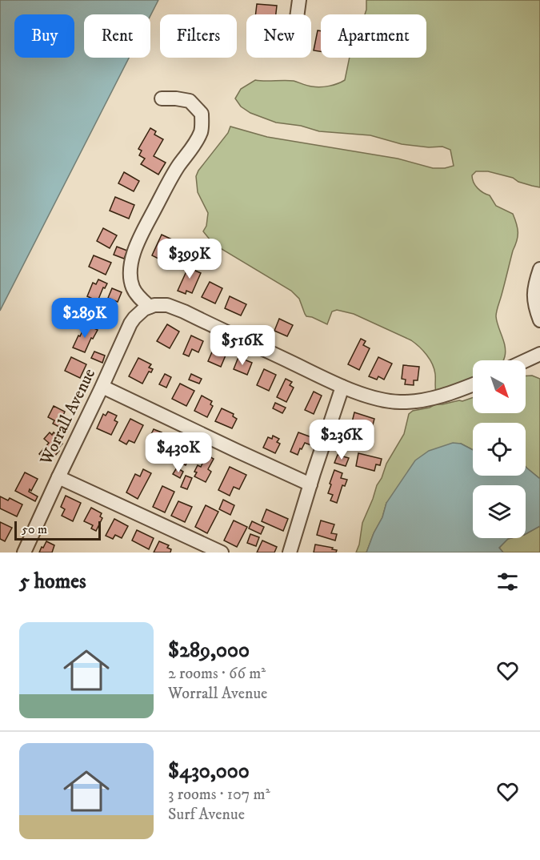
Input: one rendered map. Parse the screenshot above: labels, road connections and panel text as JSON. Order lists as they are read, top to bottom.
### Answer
{
  "streets": {
    "street": ["Worrall Avenue"]
  },
  "scale_bar": "50 m",
  "north": "bottom right",
  "page": {
    "chip": [
      "Buy",
      "Rent",
      "Filters",
      "New",
      "Apartment"
    ],
    "price": [
      "$399K",
      "$289K",
      "$516K",
      "$236K",
      "$430K"
    ],
    "scale": "50 m",
    "heading": "5 homes",
    "list": [
      {
        "name": "$289,000",
        "note": "2 rooms · 66 m² · Worrall Avenue"
      },
      {
        "name": "$430,000",
        "note": "3 rooms · 107 m² · Surf Avenue"
      }
    ]
  }
}
